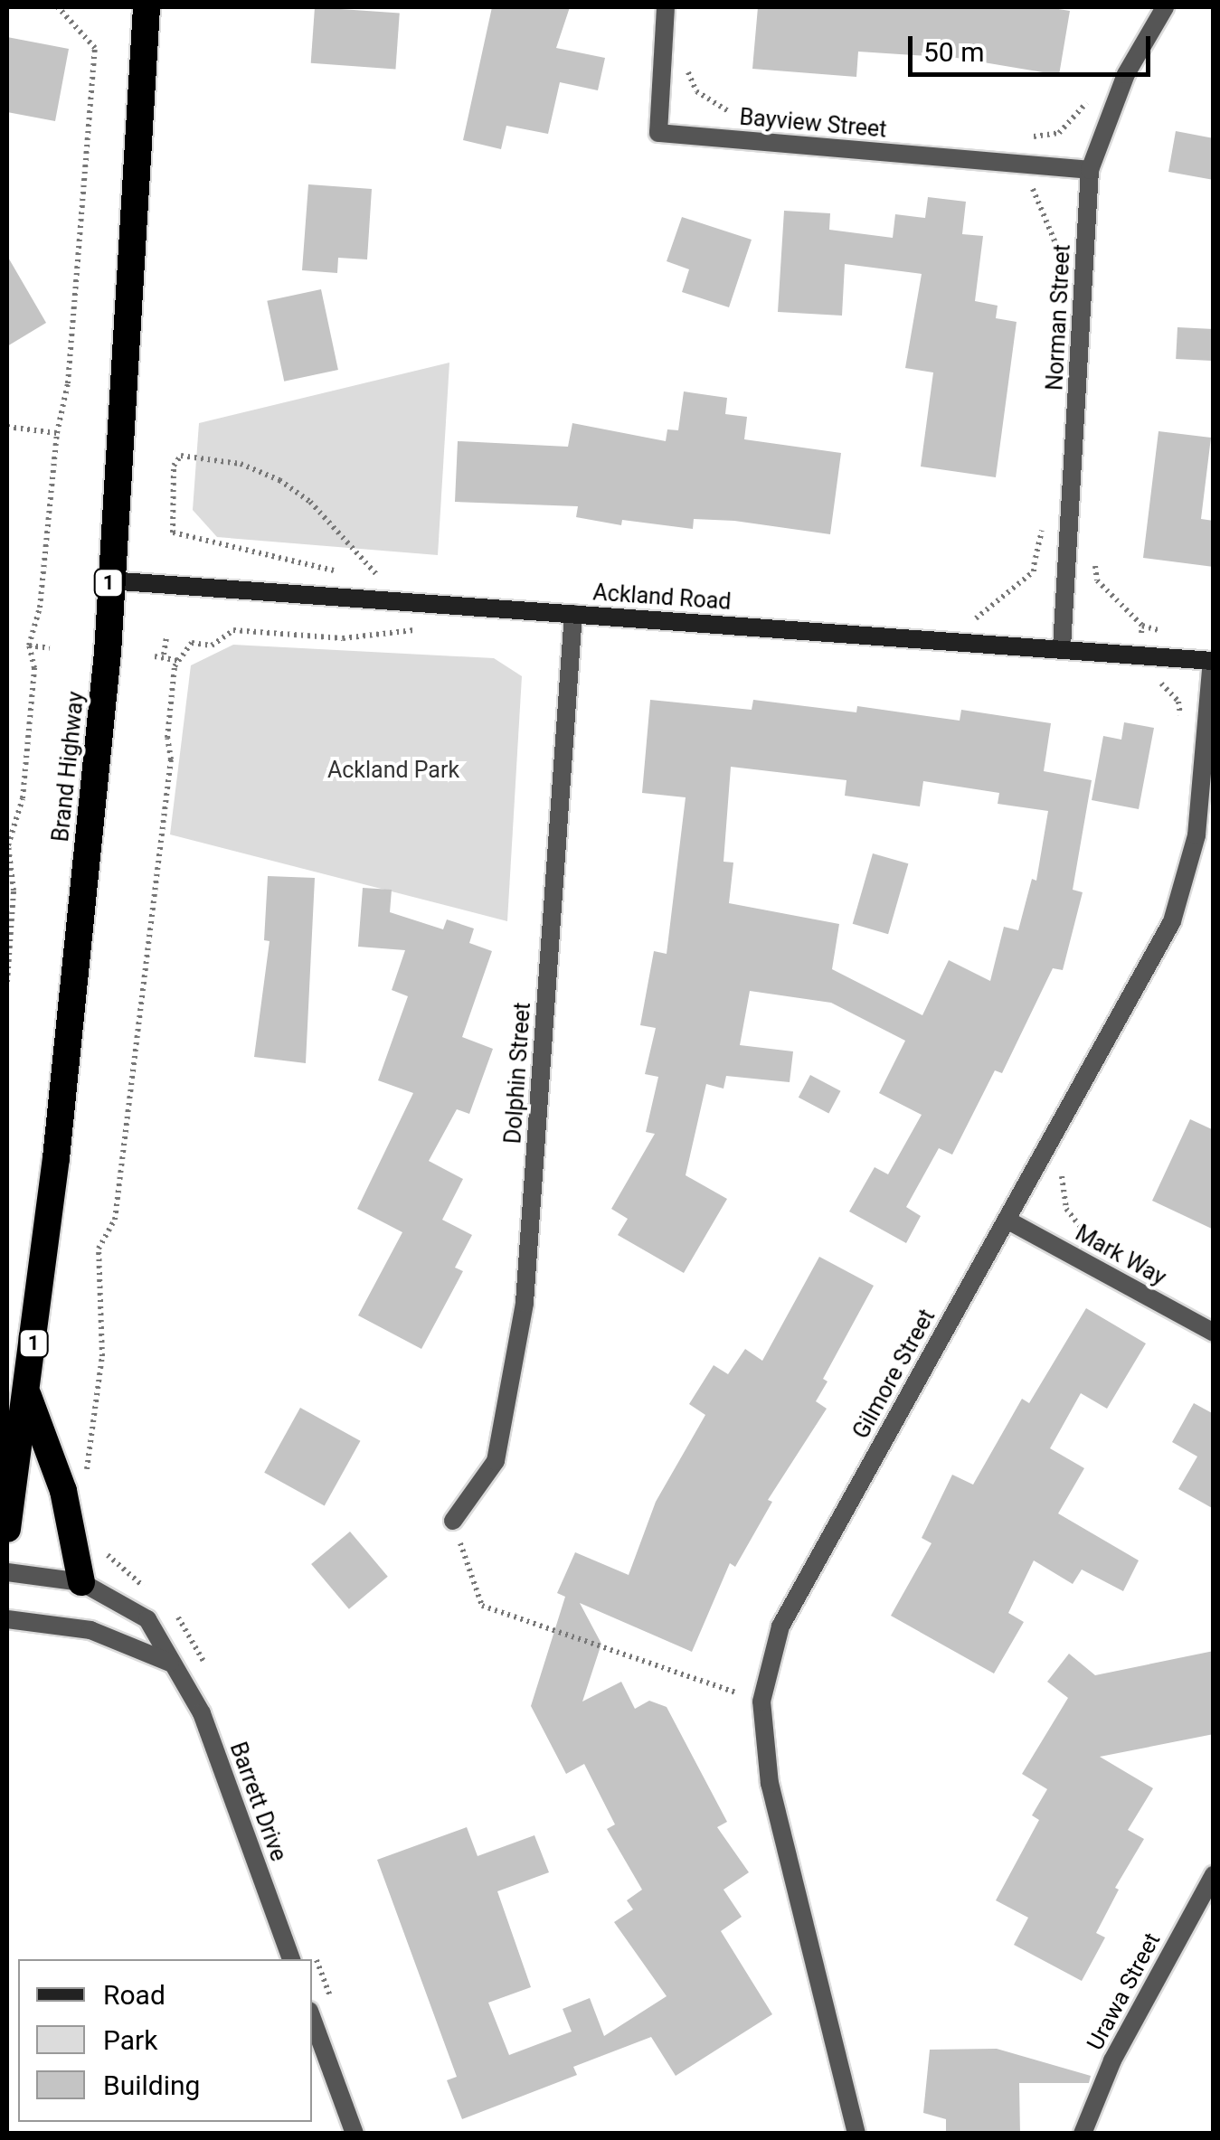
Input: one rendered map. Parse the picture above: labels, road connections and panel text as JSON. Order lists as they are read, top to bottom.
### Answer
{
  "streets": {
    "highway": ["1", "Brand Highway"],
    "main road": ["Ackland Road"],
    "street": [
      "Bayview Street",
      "Norman Street",
      "Dolphin Street",
      "Mark Way",
      "Gilmore Street",
      "Barrett Drive",
      "Urawa Street"
    ]
  },
  "crossings": [
    ["Bayview Street", "Norman Street"],
    ["Norman Street", "Ackland Road"],
    ["Ackland Road", "Brand Highway"],
    ["Ackland Road", "Dolphin Street"],
    ["Ackland Road", "Gilmore Street"],
    ["Mark Way", "Gilmore Street"]
  ],
  "parks": ["Ackland Park"],
  "legend": ["Road", "Park", "Building"],
  "scale_bar": "50 m"
}
